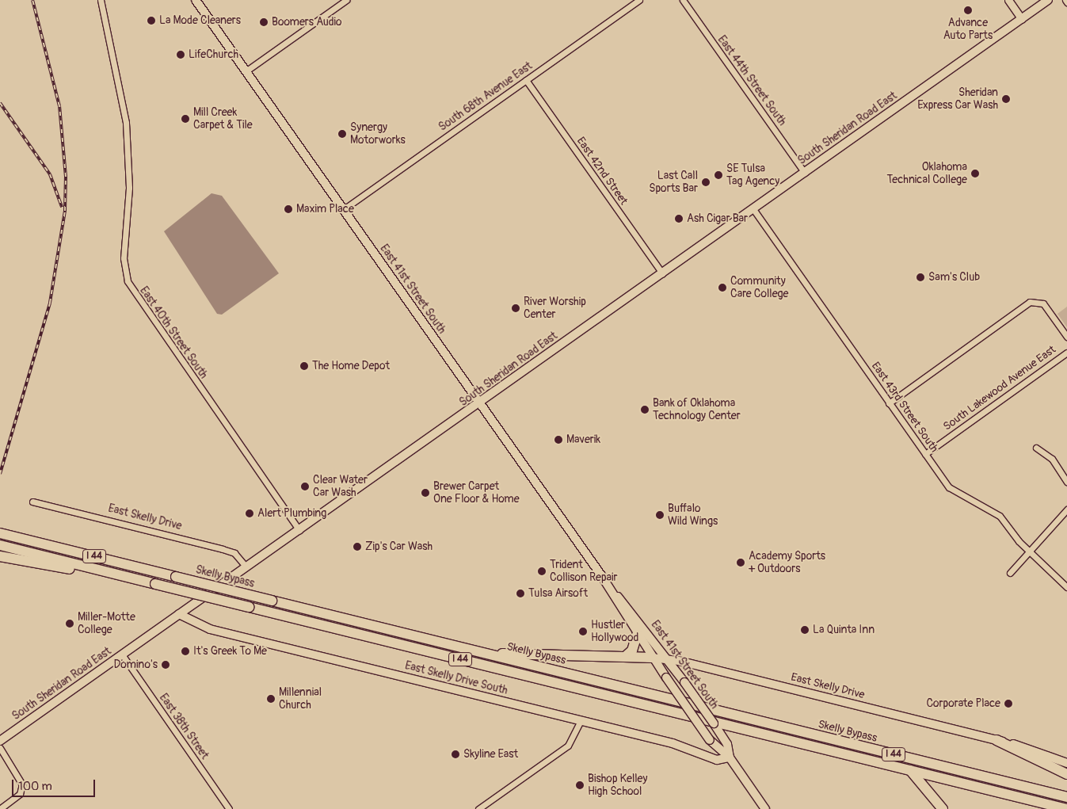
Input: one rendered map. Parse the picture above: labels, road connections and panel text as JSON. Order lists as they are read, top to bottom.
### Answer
{
  "streets": {
    "highway": ["I 44", "Skelly Bypass"],
    "main road": [
      "South Sheridan Road East",
      "East 41st Street South",
      "East Skelly Drive",
      "East Skelly Drive South"
    ],
    "street": [
      "East 44th Street South",
      "South 68th Avenue East",
      "East 42nd Street",
      "East 40th Street South",
      "South Lakewood Avenue East",
      "East 43rd Street South",
      "East 38th Street"
    ]
  },
  "crossings": [
    ["East 44th Street South", "South Sheridan Road East"],
    ["South 68th Avenue East", "East 42nd Street"],
    ["South 68th Avenue East", "East 41st Street South"],
    ["South Sheridan Road East", "East 42nd Street"],
    ["South Sheridan Road East", "East 41st Street South"],
    ["South Sheridan Road East", "East 40th Street South"],
    ["South Sheridan Road East", "East 43rd Street South"],
    ["South Sheridan Road East", "East Skelly Drive"],
    ["South Sheridan Road East", "East Skelly Drive South"],
    ["South Sheridan Road East", "East 38th Street"],
    ["East 41st Street South", "East Skelly Drive"],
    ["East 41st Street South", "East Skelly Drive South"],
    ["South Lakewood Avenue East", "East 43rd Street South"]
  ],
  "places": [
    "Advance Auto Parts",
    "La Mode Cleaners",
    "Boomers Audio",
    "LifeChurch",
    "Sheridan Express Car Wash",
    "Mill Creek Carpet & Tile",
    "Synergy Motorworks",
    "Oklahoma Technical College",
    "SE Tulsa Tag Agency",
    "Last Call Sports Bar",
    "Maxim Place",
    "Ash Cigar Bar",
    "Sam's Club",
    "Community Care College",
    "River Worship Center",
    "The Home Depot",
    "Bank of Oklahoma Technology Center",
    "Maverik",
    "Clear Water Car Wash",
    "Brewer Carpet One Floor & Home",
    "Alert Plumbing",
    "Buffalo Wild Wings",
    "Zip's Car Wash",
    "Academy Sports + Outdoors",
    "Trident Collison Repair",
    "Tulsa Airsoft",
    "Miller-Motte College",
    "La Quinta Inn",
    "Hustler Hollywood",
    "It's Greek To Me",
    "Domino's",
    "Millennial Church",
    "Corporate Place",
    "Skyline East",
    "Bishop Kelley High School"
  ],
  "scale_bar": "100 m"
}
